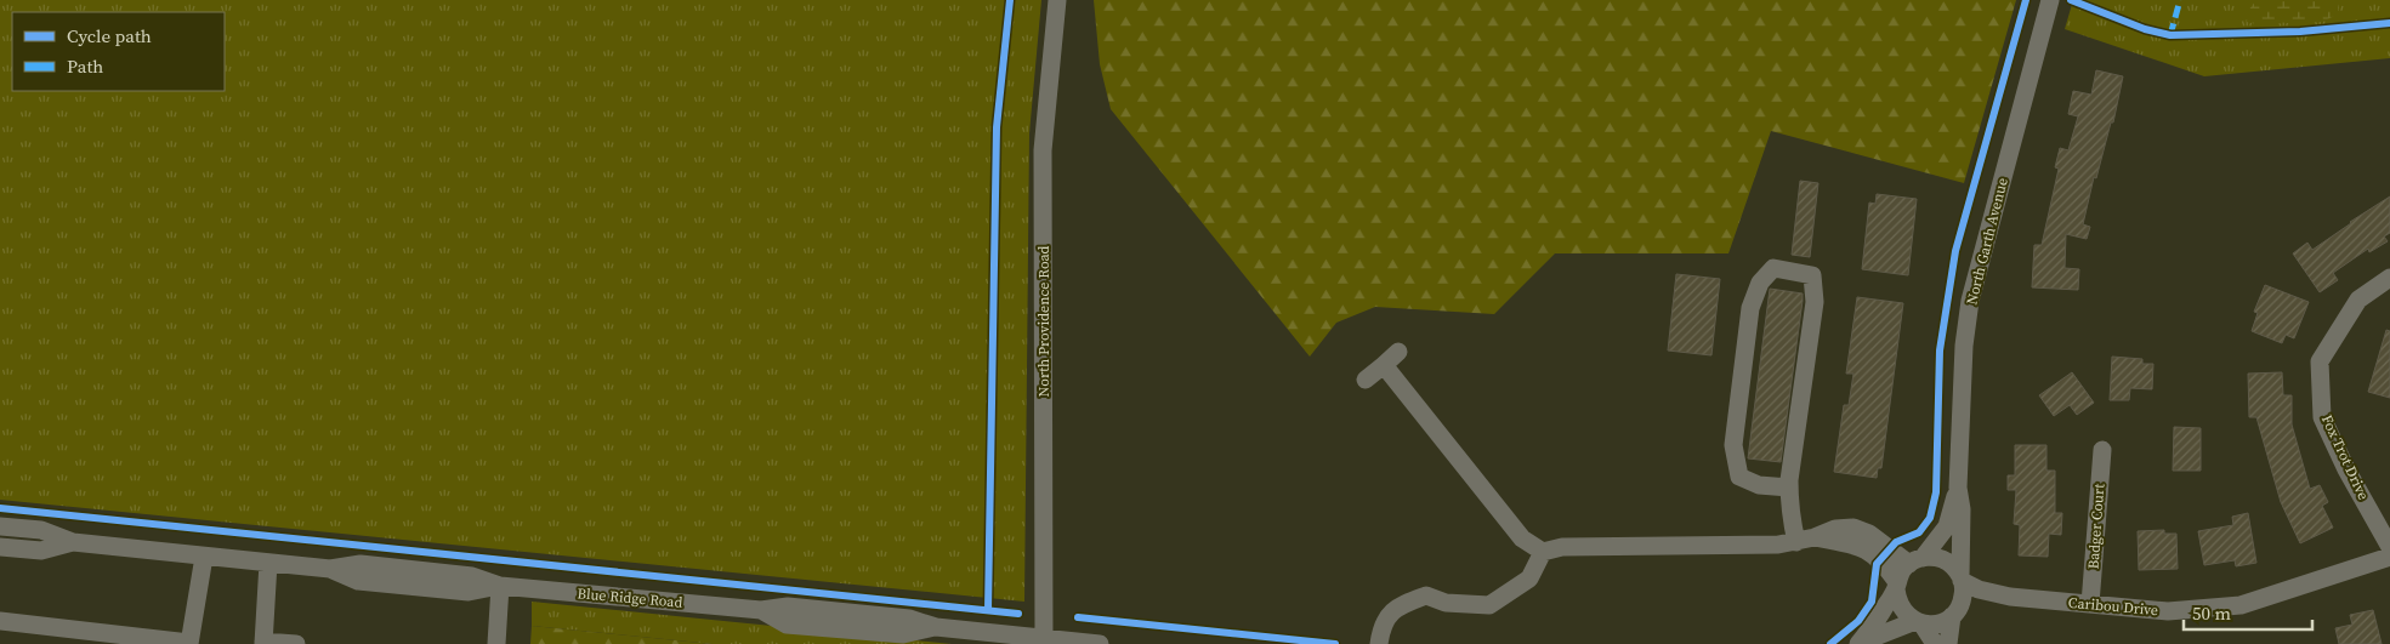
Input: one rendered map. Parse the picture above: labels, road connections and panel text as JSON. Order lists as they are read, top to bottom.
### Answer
{
  "streets": {
    "street": [
      "North Garth Avenue",
      "North Providence Road",
      "Fox Trot Drive",
      "Badger Court",
      "Blue Ridge Road",
      "Caribou Drive"
    ]
  },
  "crossings": [
    ["North Garth Avenue", "Caribou Drive"],
    ["North Providence Road", "Blue Ridge Road"],
    ["Badger Court", "Caribou Drive"]
  ],
  "legend": ["Cycle path", "Path"],
  "scale_bar": "50 m"
}
